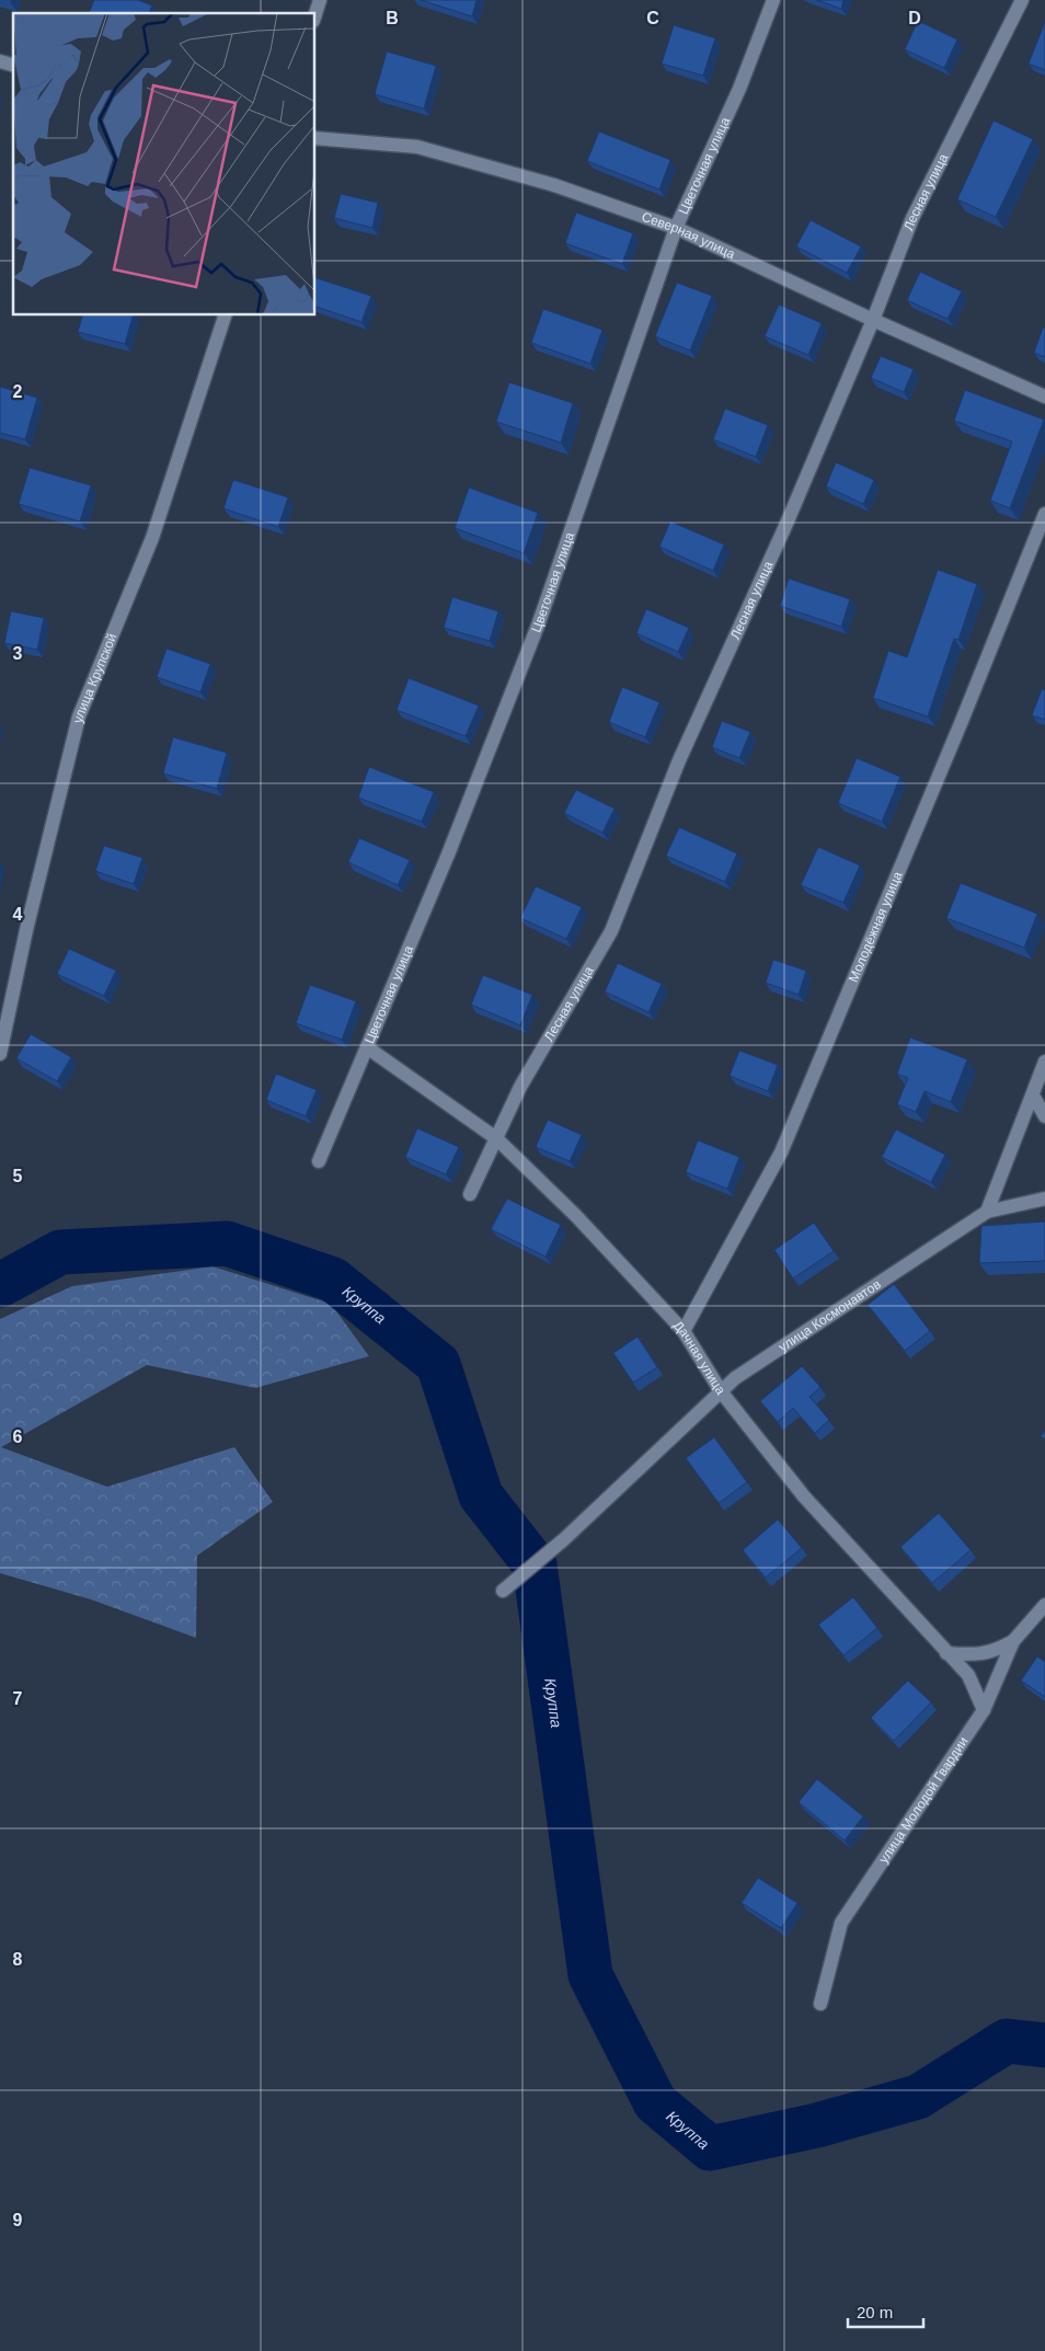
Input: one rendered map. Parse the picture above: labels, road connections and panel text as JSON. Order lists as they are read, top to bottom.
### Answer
{
  "streets": {
    "street": [
      "Цветочная улица",
      "Лесная улица",
      "Северная улица",
      "улица Крупской",
      "Молодёжная улица",
      "улица Космонавтов",
      "Дачная улица",
      "улица Молодой Гвардии"
    ]
  },
  "crossings": [
    ["Цветочная улица", "Северная улица"],
    ["Цветочная улица", "Дачная улица"],
    ["Лесная улица", "Северная улица"],
    ["Лесная улица", "Дачная улица"],
    ["Молодёжная улица", "Дачная улица"],
    ["улица Космонавтов", "Дачная улица"],
    ["Дачная улица", "улица Молодой Гвардии"]
  ],
  "water": ["Круппа"],
  "scale_bar": "20 m",
  "grid": {
    "columns": ["B", "C", "D"],
    "rows": [
      "2",
      "3",
      "4",
      "5",
      "6",
      "7",
      "8",
      "9"
    ]
  }
}
